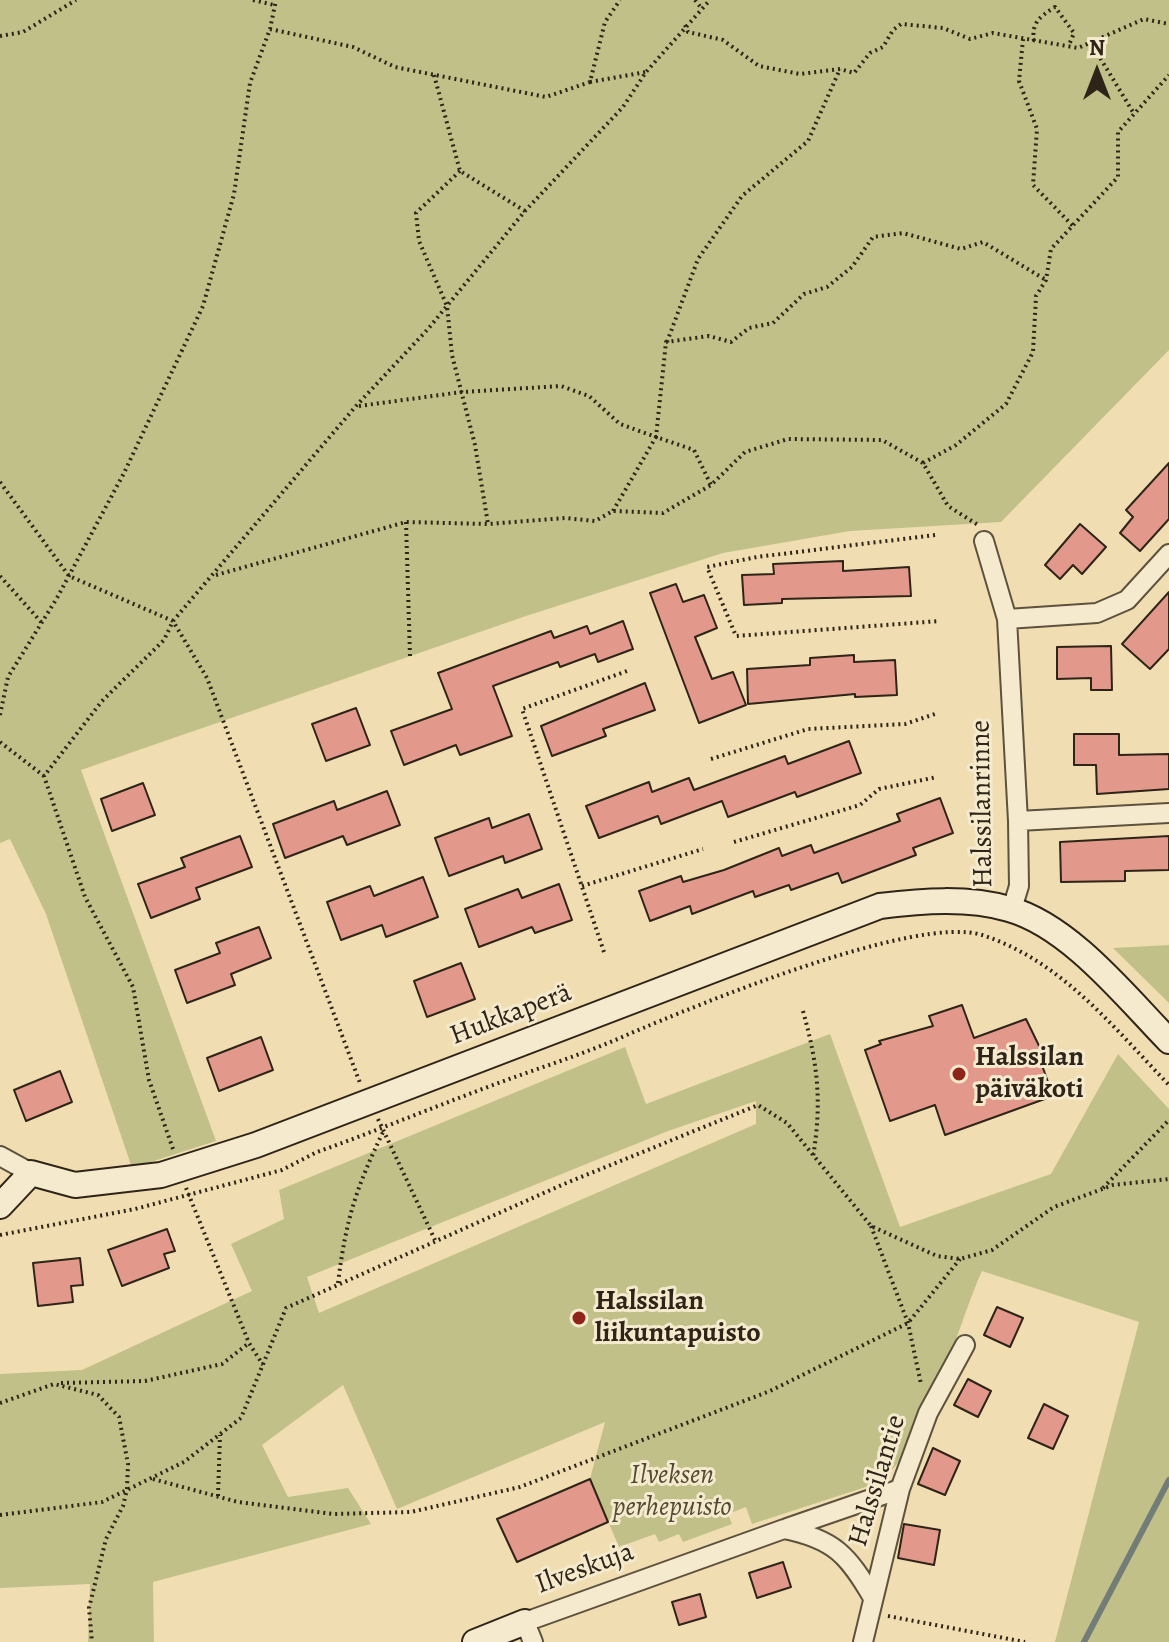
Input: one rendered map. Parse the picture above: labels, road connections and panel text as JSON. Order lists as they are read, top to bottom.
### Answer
{
  "streets": {
    "street": [
      "Halssilanrinne",
      "Hukkaperä",
      "Halssilantie",
      "Ilveskuja"
    ]
  },
  "crossings": [
    ["Halssilanrinne", "Hukkaperä"],
    ["Halssilantie", "Ilveskuja"]
  ],
  "parks": ["Ilveksen perhepuisto"],
  "places": ["Halssilan päiväkoti", "Halssilan liikuntapuisto"],
  "north": "top"
}
